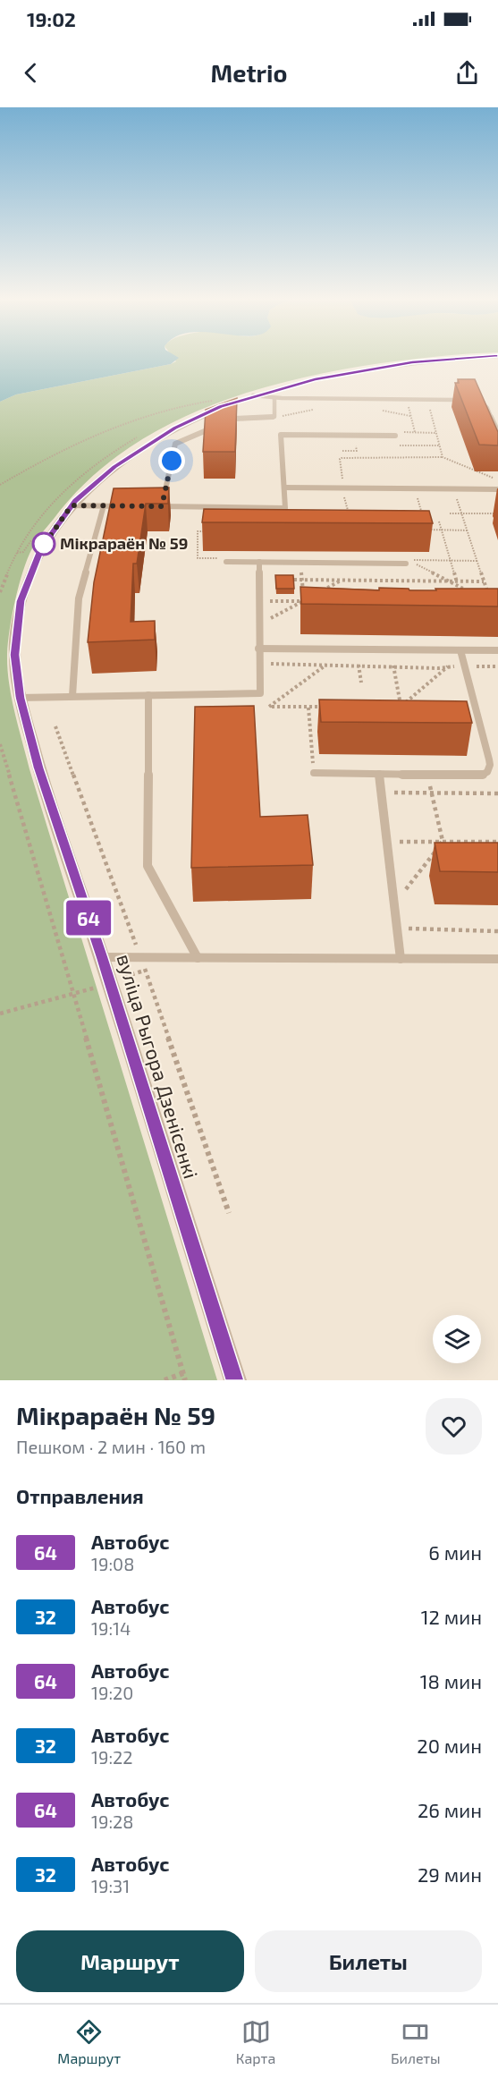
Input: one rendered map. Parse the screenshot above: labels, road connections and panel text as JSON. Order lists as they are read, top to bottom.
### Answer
{
  "streets": {
    "street": ["вуліца Рыгора Дзенісенкі"]
  },
  "places": ["Мікрараён № 59"],
  "lines": ["bus line 64"],
  "page": {
    "status": "19:02",
    "header": "Metrio",
    "on_map": "64",
    "heading": [
      ["Мікрараён № 59", "Пешком · 2 мин · 160 m"],
      "Отправления"
    ],
    "list": [
      {
        "mark": "64",
        "name": "Автобус",
        "note": "19:08",
        "value": "6 мин"
      },
      {
        "mark": "32",
        "name": "Автобус",
        "note": "19:14",
        "value": "12 мин"
      },
      {
        "mark": "64",
        "name": "Автобус",
        "note": "19:20",
        "value": "18 мин"
      },
      {
        "mark": "32",
        "name": "Автобус",
        "note": "19:22",
        "value": "20 мин"
      },
      {
        "mark": "64",
        "name": "Автобус",
        "note": "19:28",
        "value": "26 мин"
      },
      {
        "mark": "32",
        "name": "Автобус",
        "note": "19:31",
        "value": "29 мин"
      }
    ],
    "buttons": ["Маршрут", "Билеты"],
    "tabs": ["Маршрут", "Карта", "Билеты"]
  }
}
